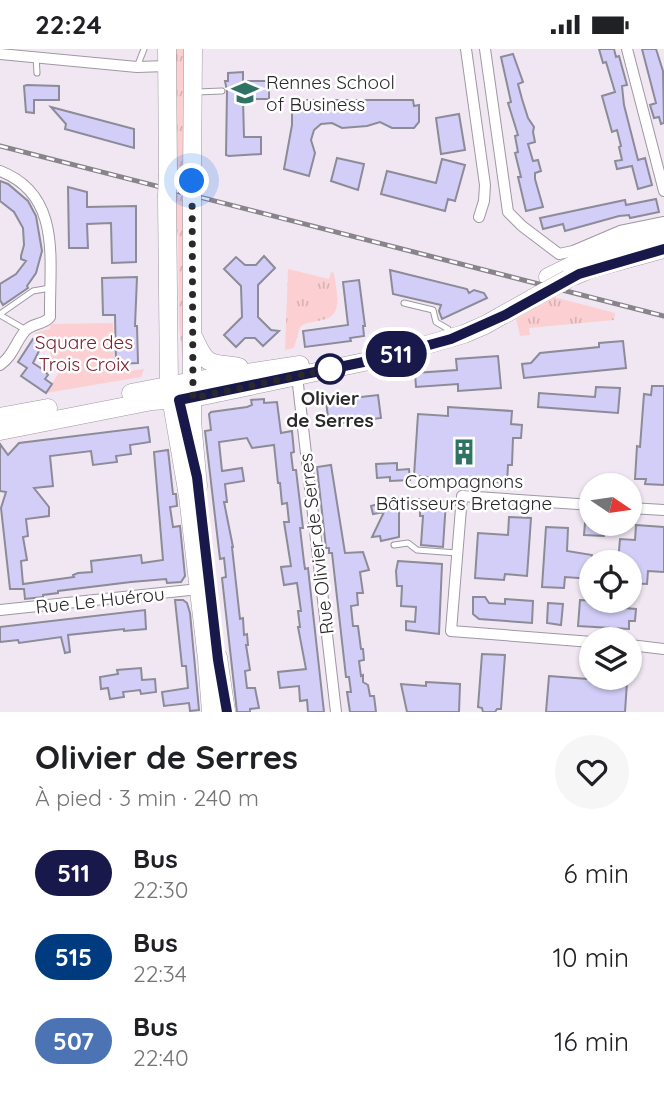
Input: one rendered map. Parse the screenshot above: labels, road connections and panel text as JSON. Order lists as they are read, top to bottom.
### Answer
{
  "streets": {
    "street": ["Rue Olivier de Serres", "Rue Le Huérou"]
  },
  "parks": ["Square des Trois Croix"],
  "places": {
    "school or university": ["Rennes School of Business"],
    "other": ["Olivier de Serres"],
    "building": ["Compagnons Bâtisseurs Bretagne"]
  },
  "lines": ["bus line 511"],
  "north": "right",
  "page": {
    "status": "22:24",
    "on_map": "511",
    "heading": ["Olivier de Serres", "À pied · 3 min · 240 m"],
    "list": [
      {
        "mark": "511",
        "name": "Bus",
        "note": "22:30",
        "value": "6 min"
      },
      {
        "mark": "515",
        "name": "Bus",
        "note": "22:34",
        "value": "10 min"
      },
      {
        "mark": "507",
        "name": "Bus",
        "note": "22:40",
        "value": "16 min"
      }
    ]
  }
}
